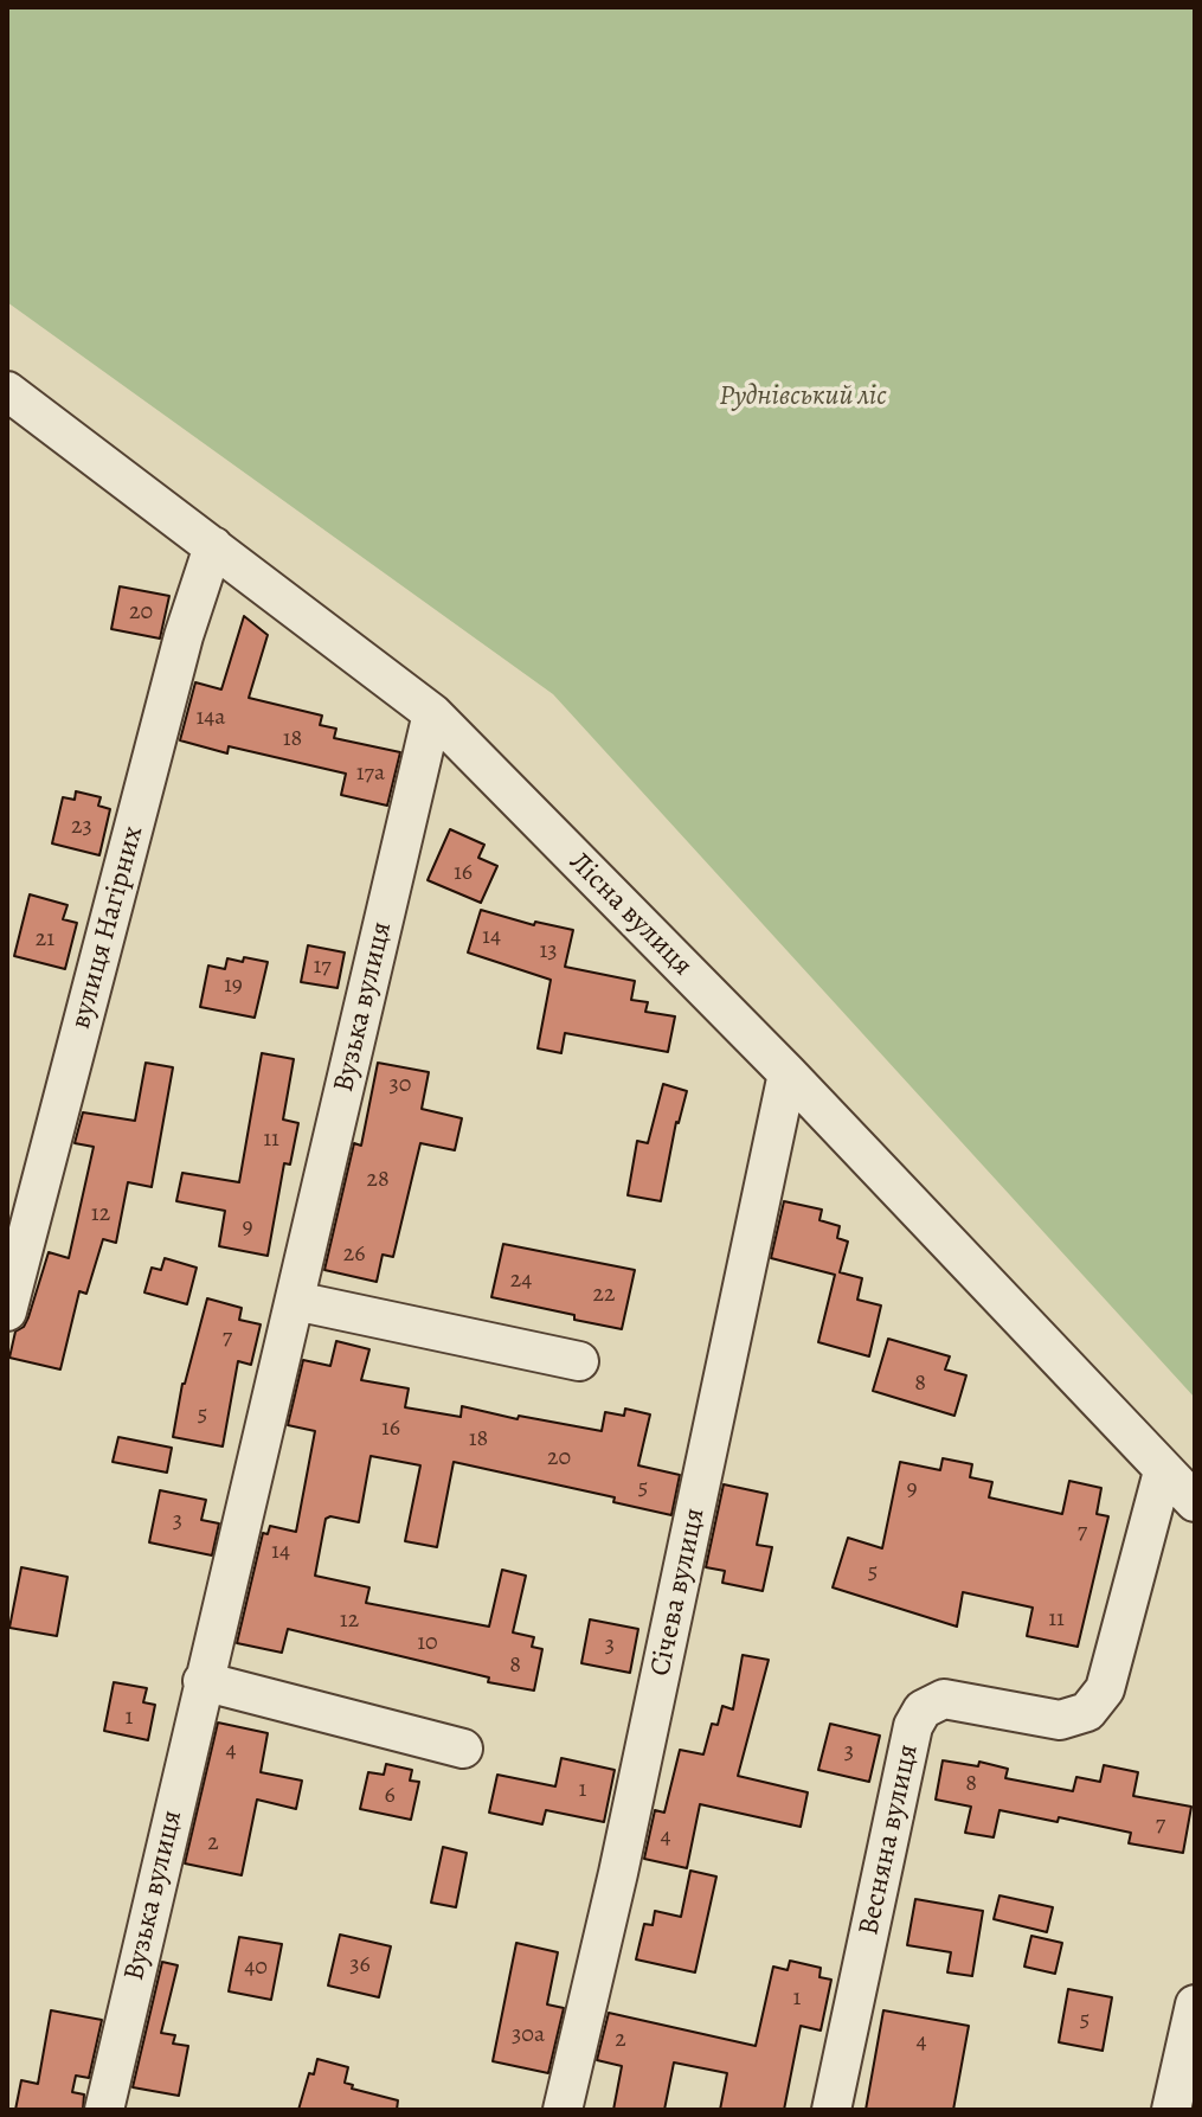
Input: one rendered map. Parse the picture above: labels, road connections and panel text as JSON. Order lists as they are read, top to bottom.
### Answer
{
  "streets": {
    "street": [
      "Лісна вулиця",
      "вулиця Нагірних",
      "Вузька вулиця",
      "Січева вулиця",
      "Весняна вулиця"
    ]
  },
  "crossings": [
    ["Лісна вулиця", "вулиця Нагірних"],
    ["Лісна вулиця", "Вузька вулиця"],
    ["Лісна вулиця", "Січева вулиця"],
    ["Лісна вулиця", "Весняна вулиця"]
  ],
  "parks": ["Руднівський ліс"],
  "house_numbers": [
    "20",
    "14а",
    "18",
    "17а",
    "23",
    "16",
    "14",
    "21",
    "13",
    "17",
    "19",
    "30",
    "11",
    "28",
    "12",
    "9",
    "26",
    "24",
    "22",
    "7",
    "8",
    "5",
    "16",
    "18",
    "20",
    "5",
    "9",
    "3",
    "7",
    "14",
    "5",
    "11",
    "12",
    "10",
    "3",
    "8",
    "1",
    "4",
    "3",
    "8",
    "1",
    "6",
    "7",
    "4",
    "2",
    "36",
    "40",
    "1",
    "5",
    "30а",
    "2",
    "4"
  ]
}
